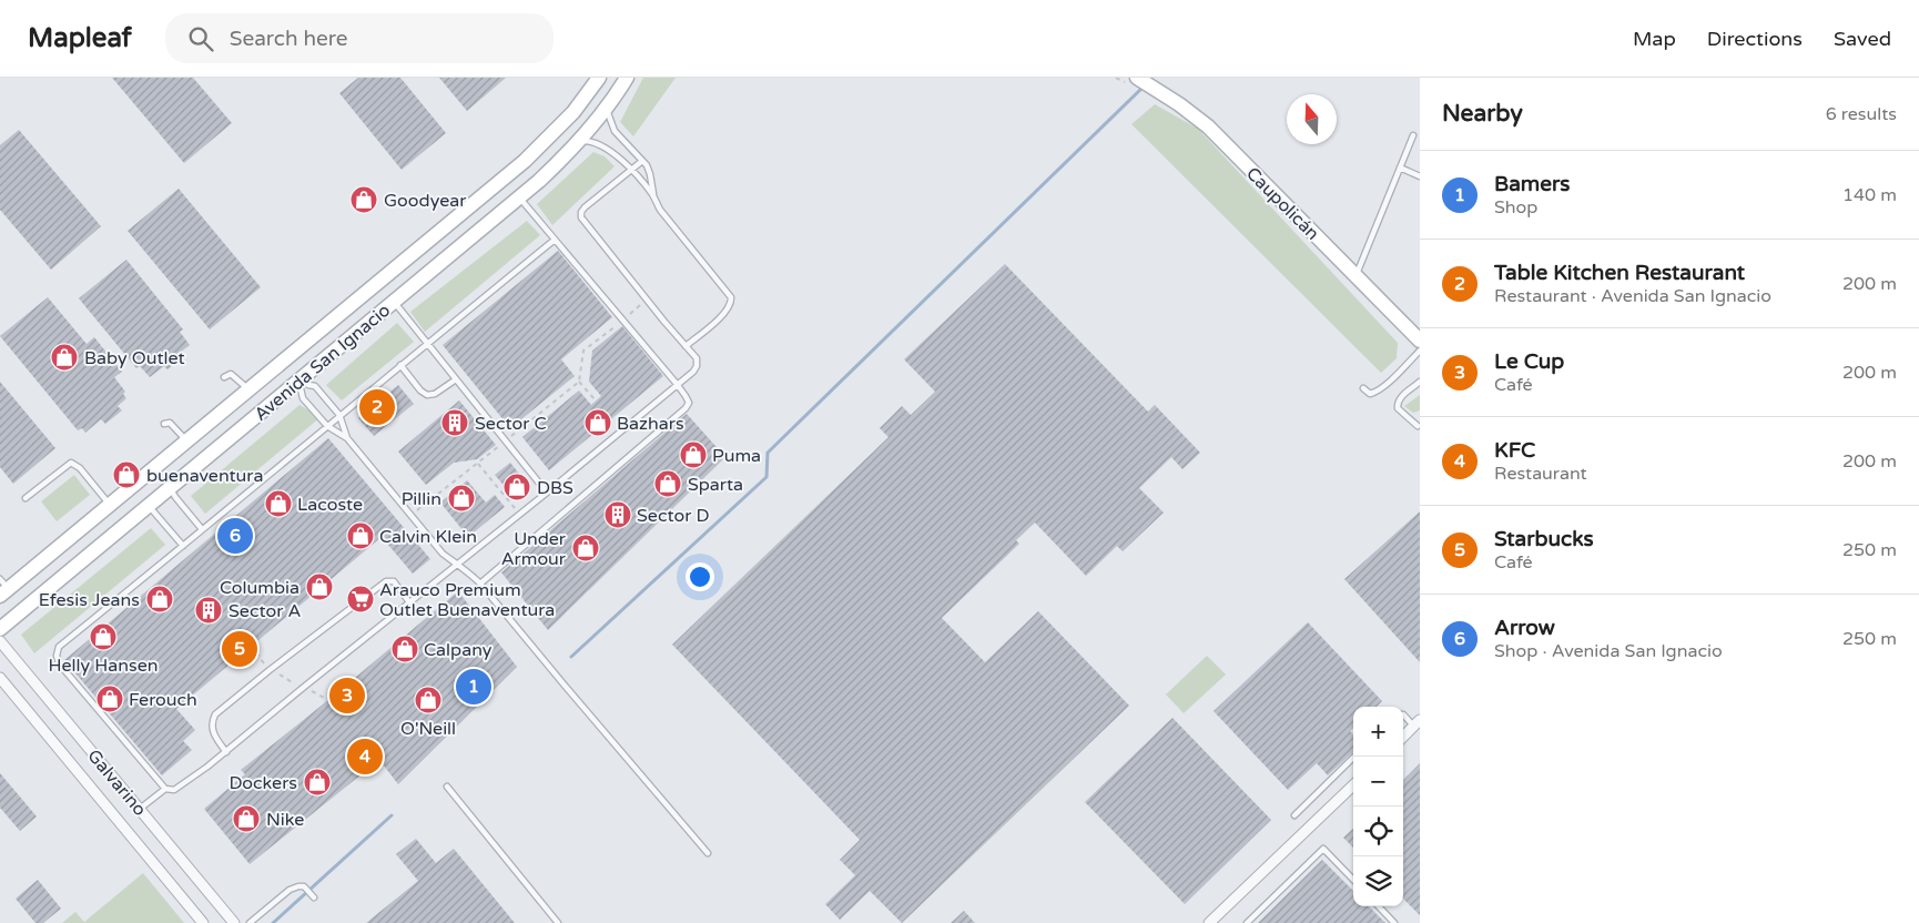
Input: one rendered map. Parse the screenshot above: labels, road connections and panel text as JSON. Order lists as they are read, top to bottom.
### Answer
{
  "streets": {
    "main road": ["Caupolicán", "Avenida San Ignacio"],
    "street": ["Galvarino"]
  },
  "places": {
    "shop": [
      "Goodyear",
      "Baby Outlet",
      "Bazhars",
      "Puma",
      "buenaventura",
      "Sparta",
      "DBS",
      "Pillin",
      "Lacoste",
      "Calvin Klein",
      "Under Armour",
      "Columbia",
      "Efesis Jeans",
      "Helly Hansen",
      "Calpany",
      "Ferouch",
      "O'Neill",
      "Dockers",
      "Nike"
    ],
    "building": ["Sector C", "Sector D", "Sector A"],
    "supermarket": ["Arauco Premium Outlet Buenaventura"]
  },
  "north": "top",
  "page": {
    "header": "Mapleaf",
    "search": "Search here",
    "nav": ["Map", "Directions", "Saved"],
    "heading": ["Nearby", "6 results"],
    "list": [
      {
        "mark": "1",
        "name": "Bamers",
        "note": "Shop",
        "value": "140 m"
      },
      {
        "mark": "2",
        "name": "Table Kitchen Restaurant",
        "note": "Restaurant · Avenida San Ignacio",
        "value": "200 m"
      },
      {
        "mark": "3",
        "name": "Le Cup",
        "note": "Café",
        "value": "200 m"
      },
      {
        "mark": "4",
        "name": "KFC",
        "note": "Restaurant",
        "value": "200 m"
      },
      {
        "mark": "5",
        "name": "Starbucks",
        "note": "Café",
        "value": "250 m"
      },
      {
        "mark": "6",
        "name": "Arrow",
        "note": "Shop · Avenida San Ignacio",
        "value": "250 m"
      }
    ],
    "pins": [
      "2",
      "6",
      "5",
      "1",
      "3",
      "4"
    ],
    "map_buttons": ["+", "−"]
  }
}
